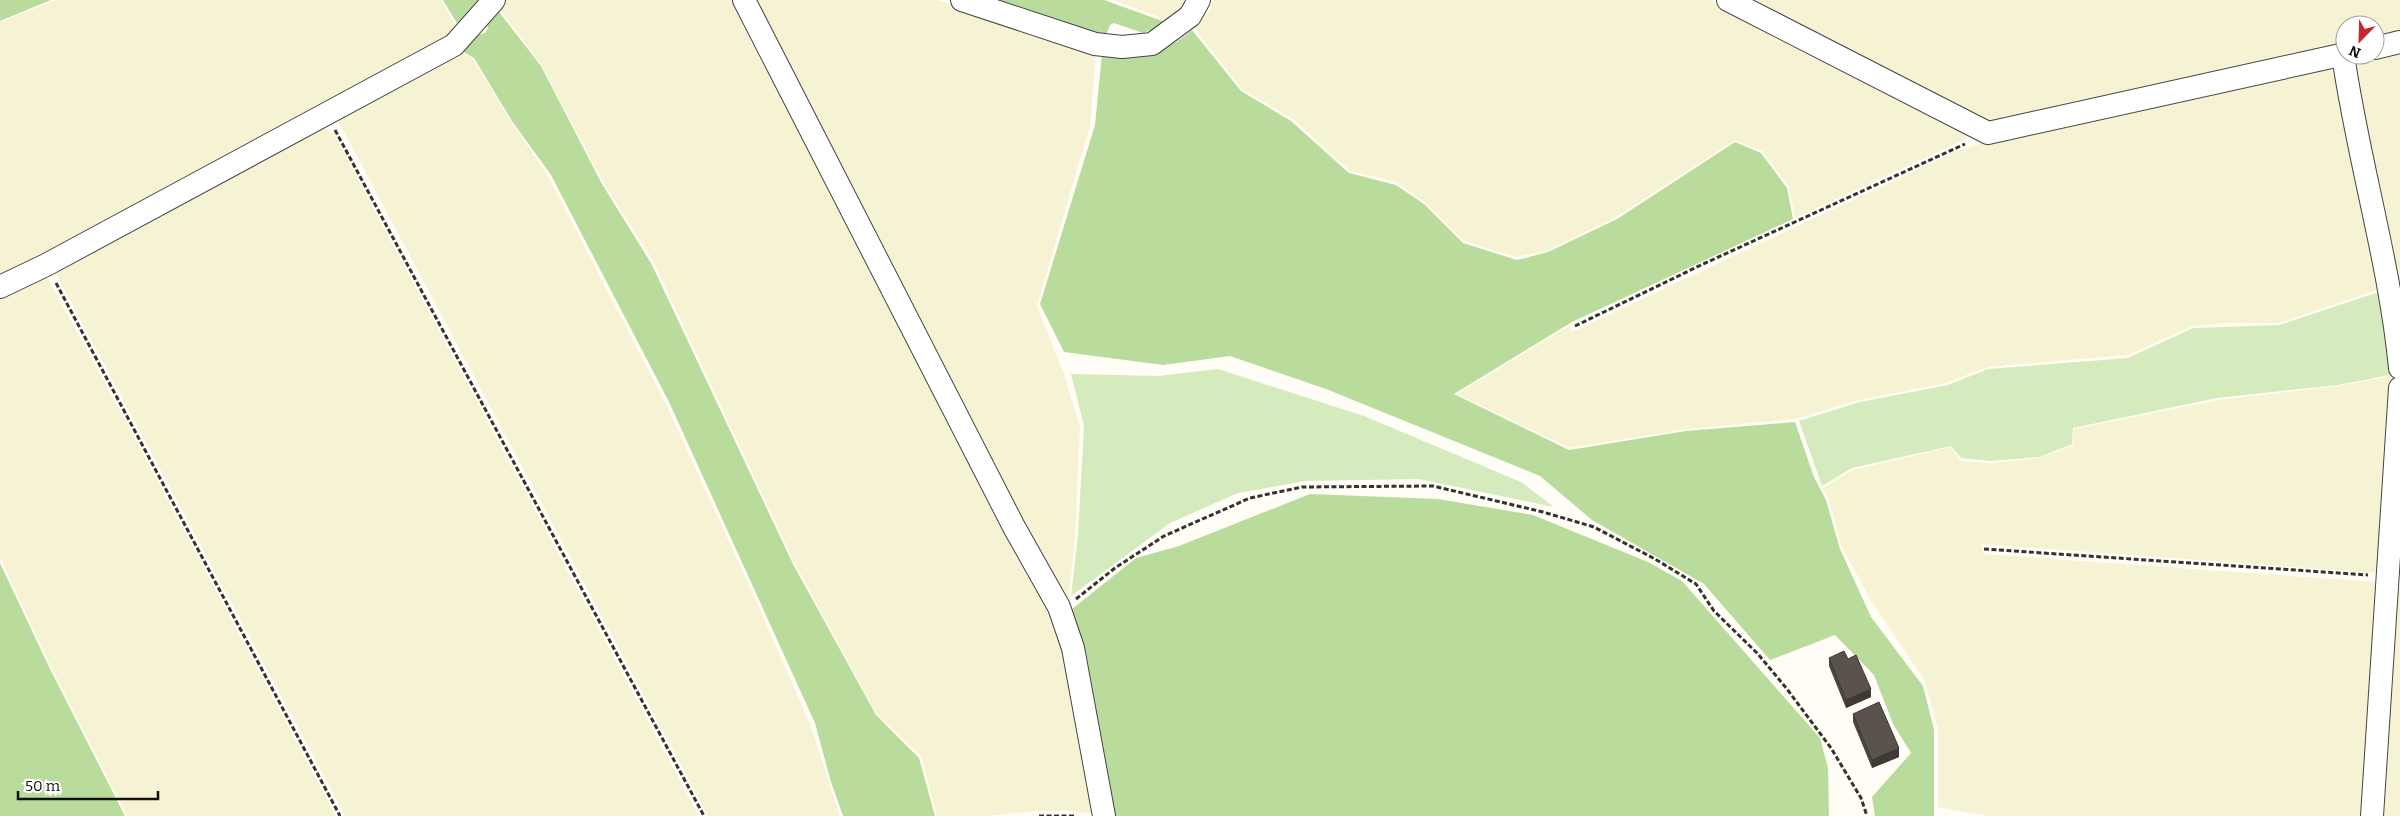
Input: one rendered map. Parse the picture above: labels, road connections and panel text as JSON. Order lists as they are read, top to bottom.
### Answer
{
  "scale_bar": "50 m",
  "north": "bottom left"
}
